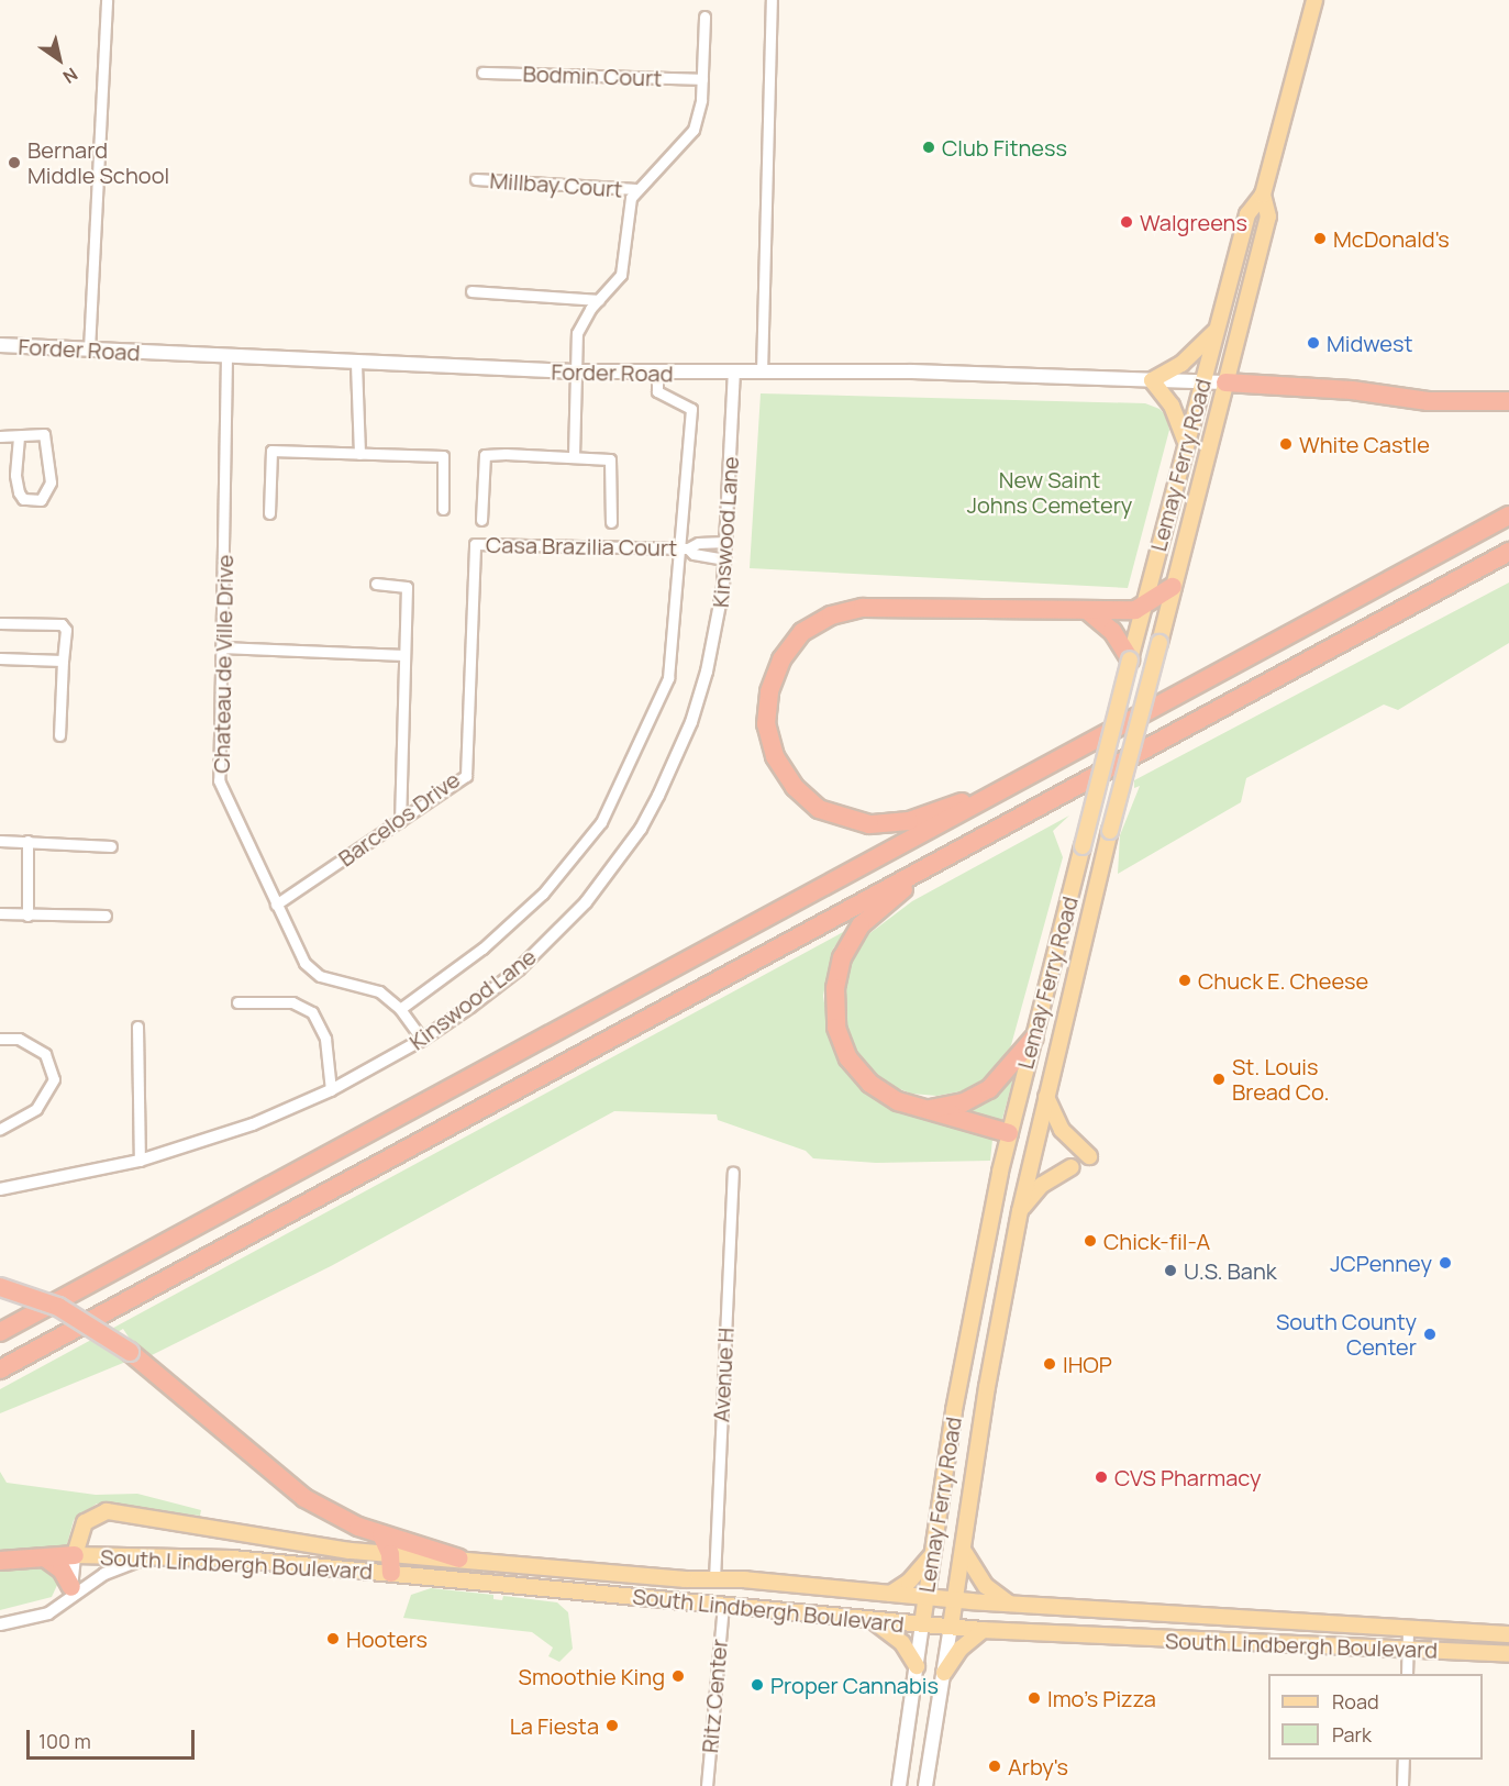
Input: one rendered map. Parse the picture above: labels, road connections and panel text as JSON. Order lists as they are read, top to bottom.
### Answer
{
  "streets": {
    "main road": ["Forder Road", "Lemay Ferry Road", "South Lindbergh Boulevard"],
    "street": [
      "Bodmin Court",
      "Millbay Court",
      "Kinswood Lane",
      "Casa Brazilia Court",
      "Chateau de Ville Drive",
      "Barcelos Drive",
      "Avenue H",
      "Ritz Center"
    ]
  },
  "crossings": [
    ["Forder Road", "Lemay Ferry Road"],
    ["Forder Road", "Kinswood Lane"],
    ["Forder Road", "Chateau de Ville Drive"],
    ["Lemay Ferry Road", "South Lindbergh Boulevard"],
    ["Kinswood Lane", "Casa Brazilia Court"],
    ["Kinswood Lane", "Chateau de Ville Drive"],
    ["Casa Brazilia Court", "Barcelos Drive"],
    ["Chateau de Ville Drive", "Barcelos Drive"],
    ["Avenue H", "South Lindbergh Boulevard"],
    ["South Lindbergh Boulevard", "Ritz Center"]
  ],
  "parks": ["New Saint Johns Cemetery"],
  "places": [
    "Club Fitness",
    "Bernard Middle School",
    "Walgreens",
    "McDonald's",
    "Midwest",
    "White Castle",
    "Chuck E. Cheese",
    "St. Louis Bread Co.",
    "Chick-fil-A",
    "JCPenney",
    "U.S. Bank",
    "South County Center",
    "IHOP",
    "CVS Pharmacy",
    "Hooters",
    "Smoothie King",
    "Proper Cannabis",
    "Imo's Pizza",
    "La Fiesta",
    "Arby's"
  ],
  "legend": ["Road", "Park"],
  "scale_bar": "100 m",
  "north": "bottom right"
}
